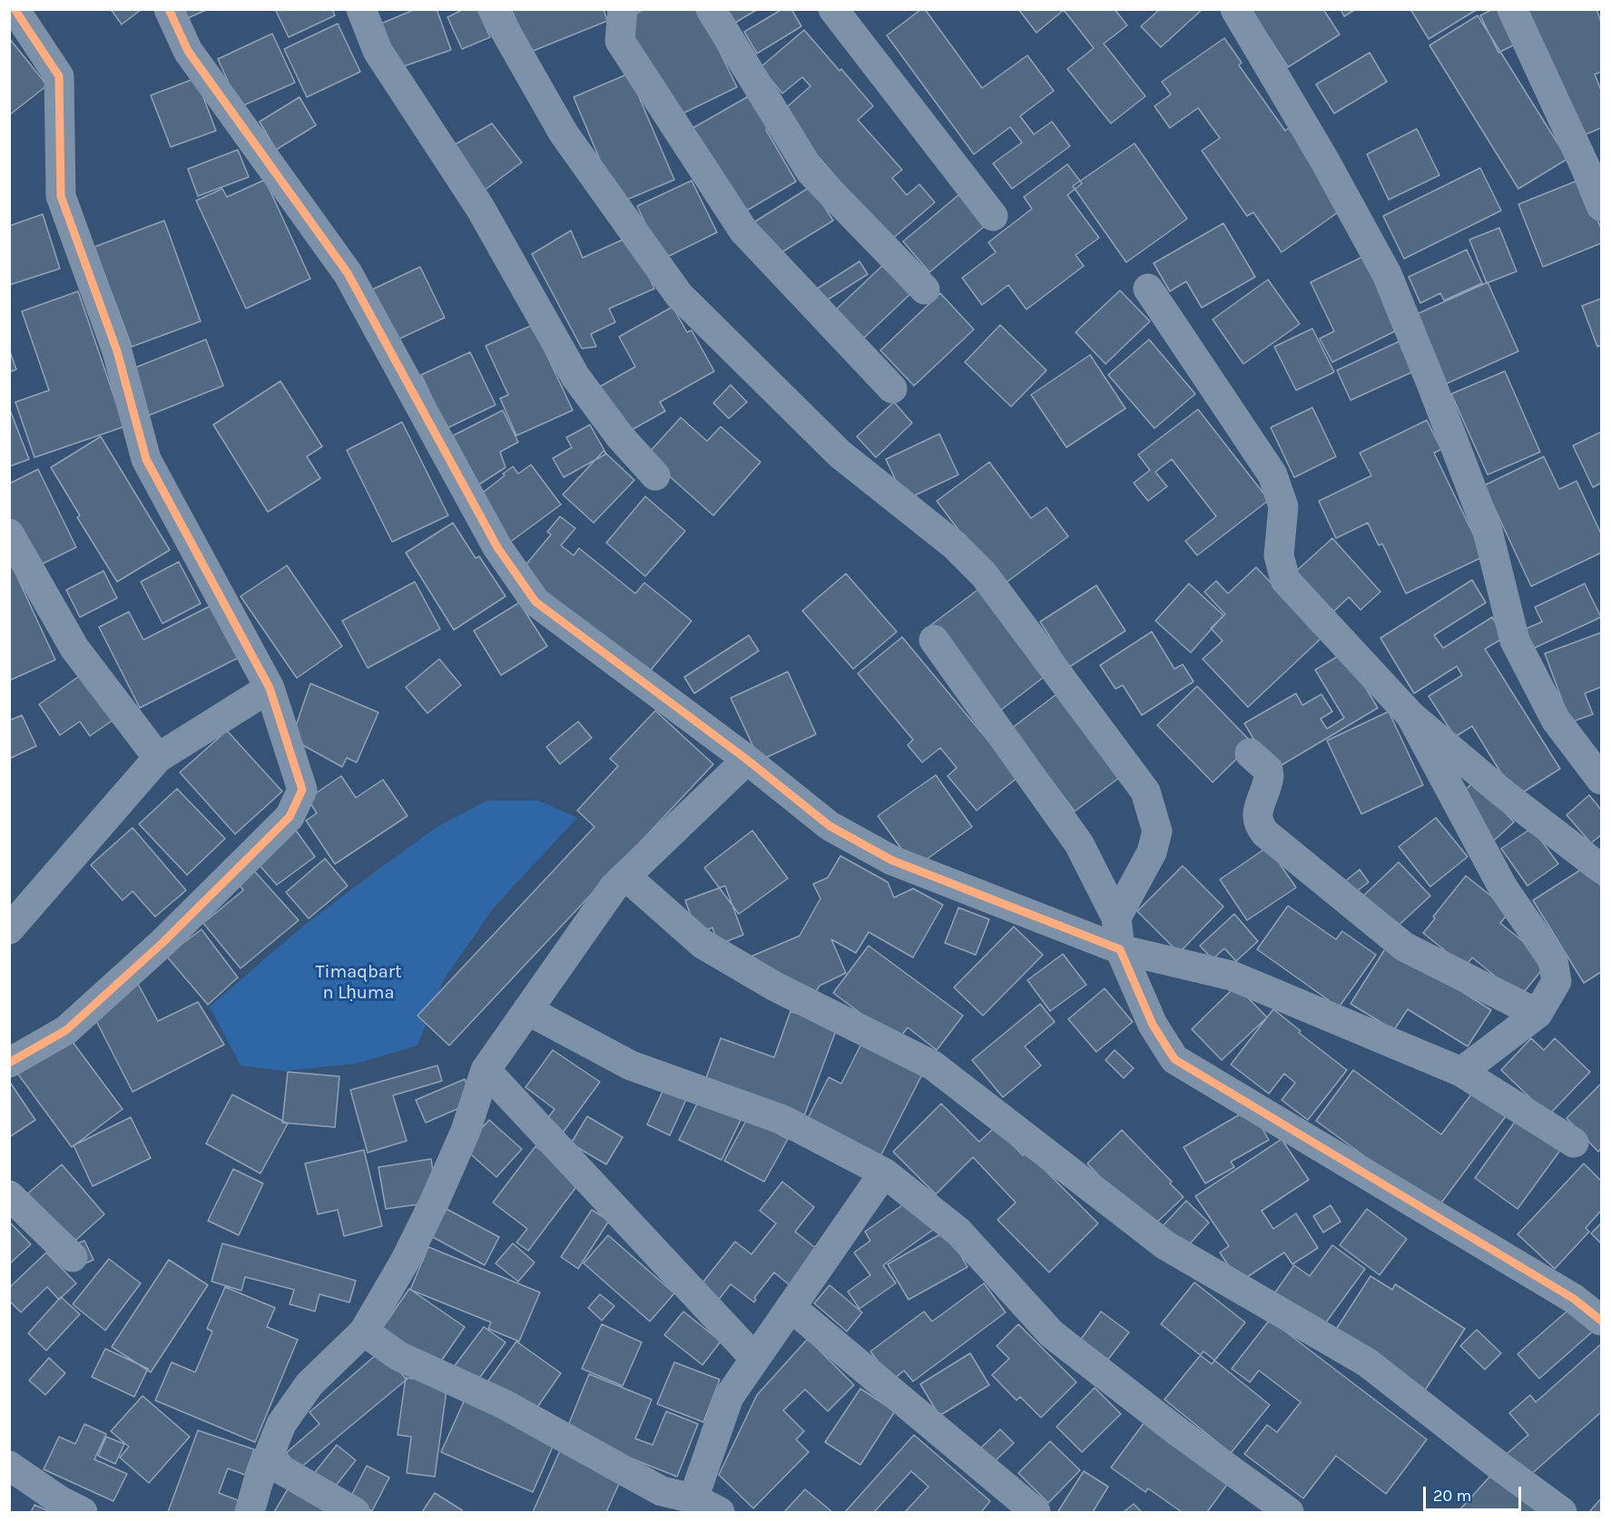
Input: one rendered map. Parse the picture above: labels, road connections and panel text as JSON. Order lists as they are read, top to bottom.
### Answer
{
  "parks": ["Timaqbart n Lḥuma"],
  "scale_bar": "20 m"
}
